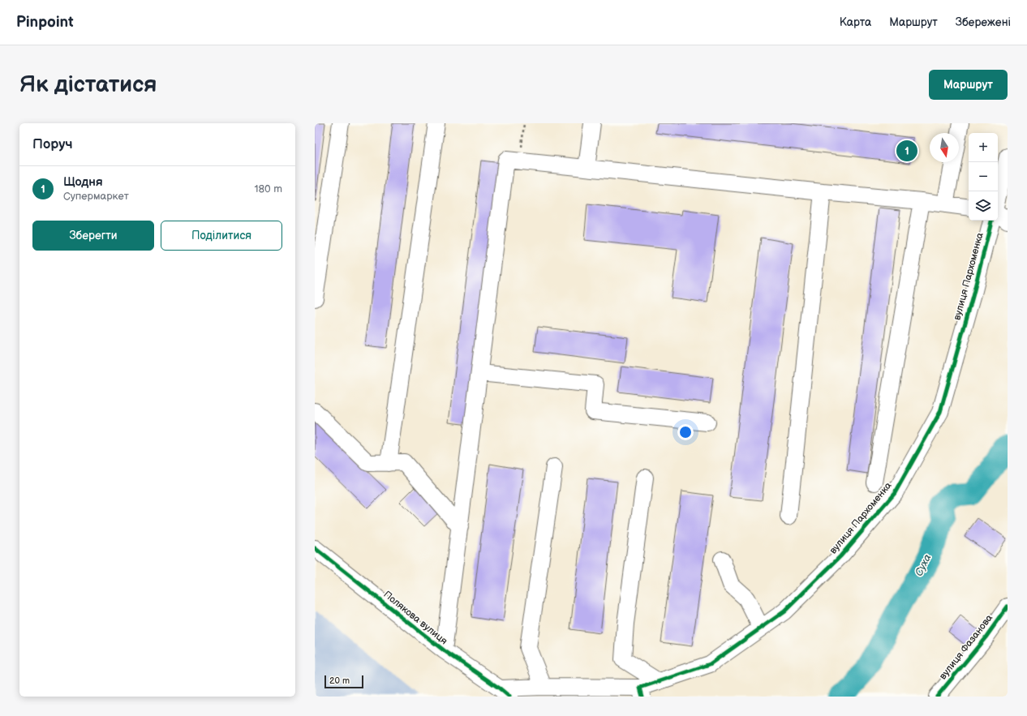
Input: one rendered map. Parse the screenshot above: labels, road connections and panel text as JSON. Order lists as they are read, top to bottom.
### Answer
{
  "streets": {
    "street": ["вулиця Пархоменка", "Полякова вулиця", "вулиця Фазанова"]
  },
  "crossings": [
    ["вулиця Пархоменка", "Полякова вулиця"]
  ],
  "water": ["Суха"],
  "scale_bar": "20 m",
  "north": "bottom",
  "page": {
    "header": "Pinpoint",
    "nav": ["Карта", "Маршрут", "Збережені"],
    "buttons": [
      "Маршрут",
      ["Зберегти", "Поділитися"]
    ],
    "title": "Як дістатися",
    "heading": "Поруч",
    "map_buttons": ["+", "−"],
    "pins": "1",
    "list": [
      {
        "mark": "1",
        "name": "Щодня",
        "note": "Супермаркет",
        "value": "180 m"
      }
    ],
    "scale": "20 m"
  }
}
